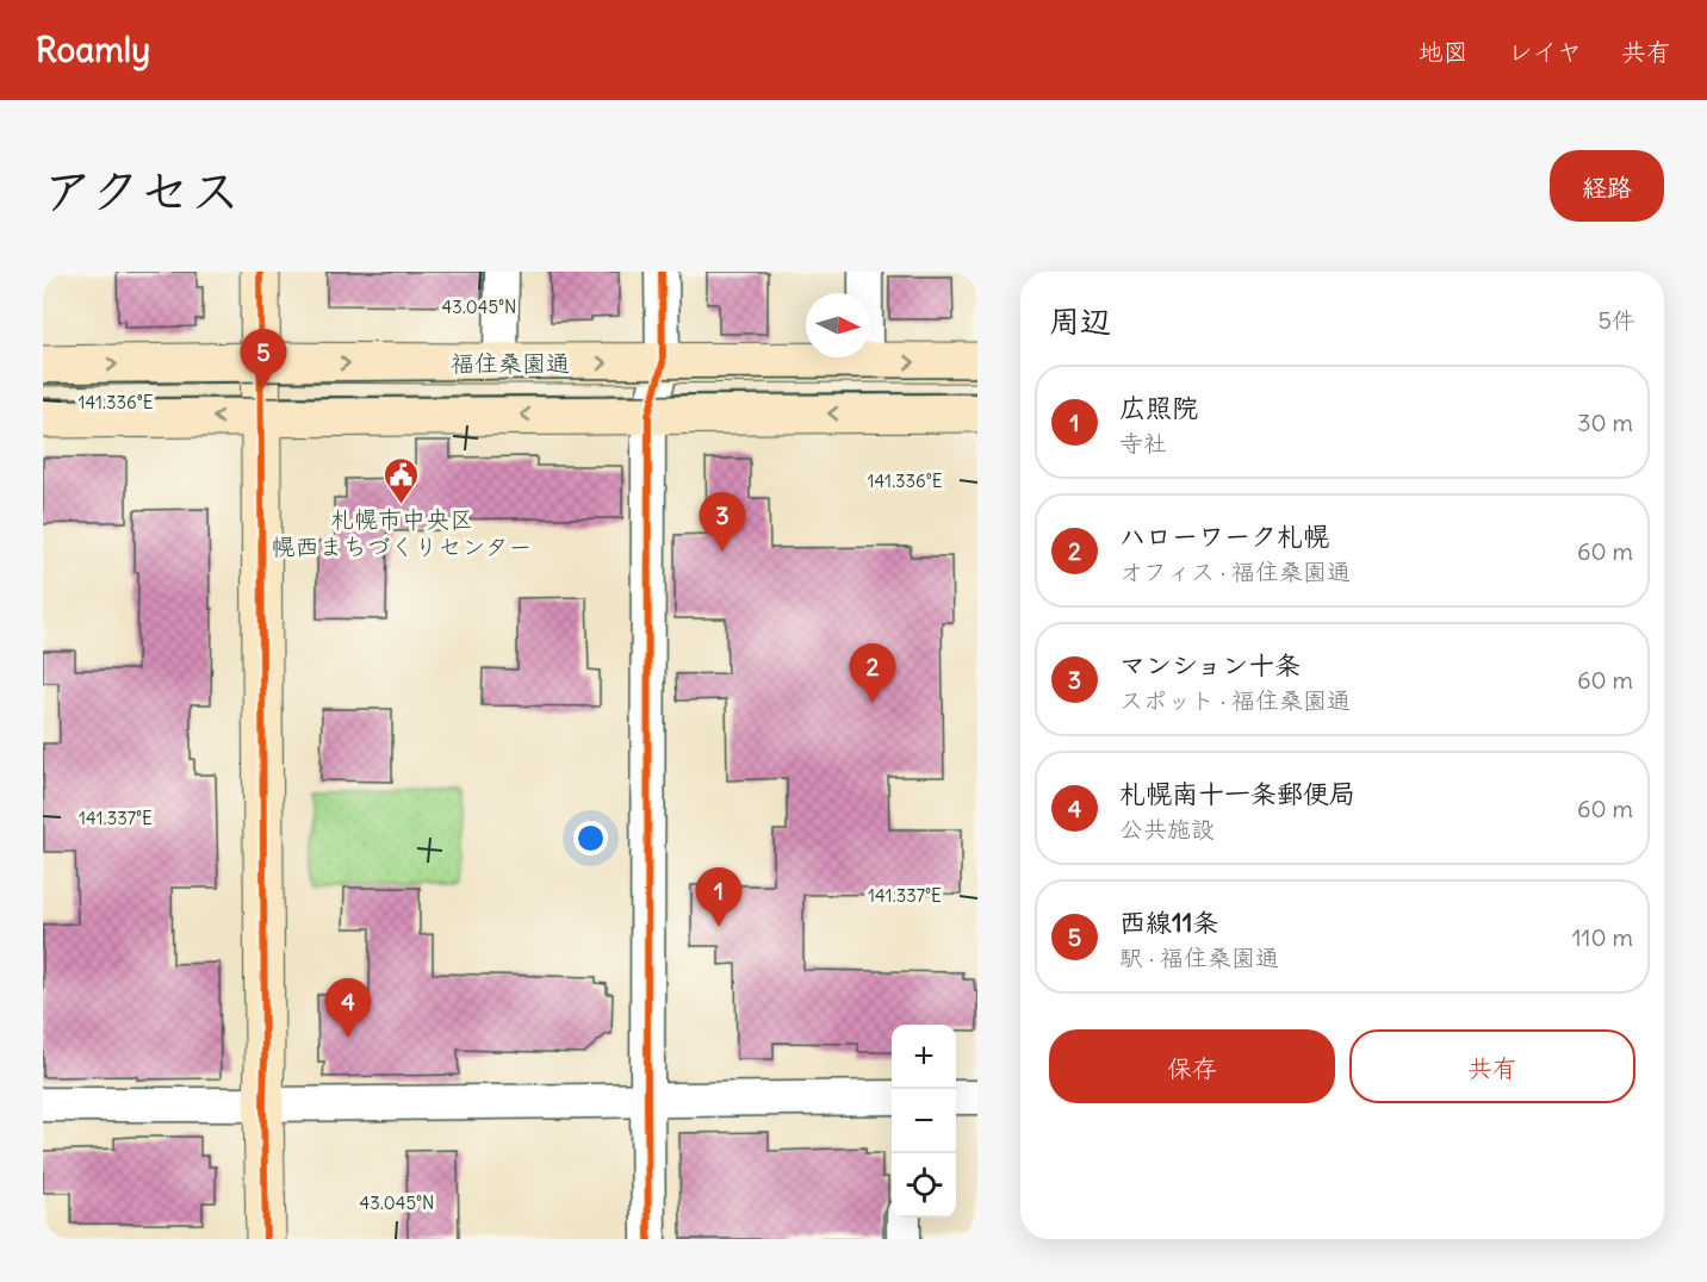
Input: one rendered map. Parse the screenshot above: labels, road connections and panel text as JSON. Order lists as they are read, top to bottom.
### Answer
{
  "streets": {
    "street": ["福住桑園通"]
  },
  "places": {
    "public building": ["札幌市中央区 幌西まちづくりセンター"]
  },
  "north": "right",
  "page": {
    "header": "Roamly",
    "nav": ["地図", "レイヤ", "共有"],
    "title": "アクセス",
    "buttons": [
      "経路",
      ["保存", "共有"]
    ],
    "heading": ["周辺", "5件"],
    "pins": [
      "5",
      "3",
      "2",
      "1",
      "4"
    ],
    "list": [
      {
        "mark": "1",
        "name": "広照院",
        "note": "寺社",
        "value": "30 m"
      },
      {
        "mark": "2",
        "name": "ハローワーク札幌",
        "note": "オフィス · 福住桑園通",
        "value": "60 m"
      },
      {
        "mark": "3",
        "name": "マンション十条",
        "note": "スポット · 福住桑園通",
        "value": "60 m"
      },
      {
        "mark": "4",
        "name": "札幌南十一条郵便局",
        "note": "公共施設",
        "value": "60 m"
      },
      {
        "mark": "5",
        "name": "西線11条",
        "note": "駅 · 福住桑園通",
        "value": "110 m"
      }
    ],
    "map_buttons": ["+", "−"]
  },
  "coordinates": ["43.045°N", "141.336°E", "141.337°E"]
}
